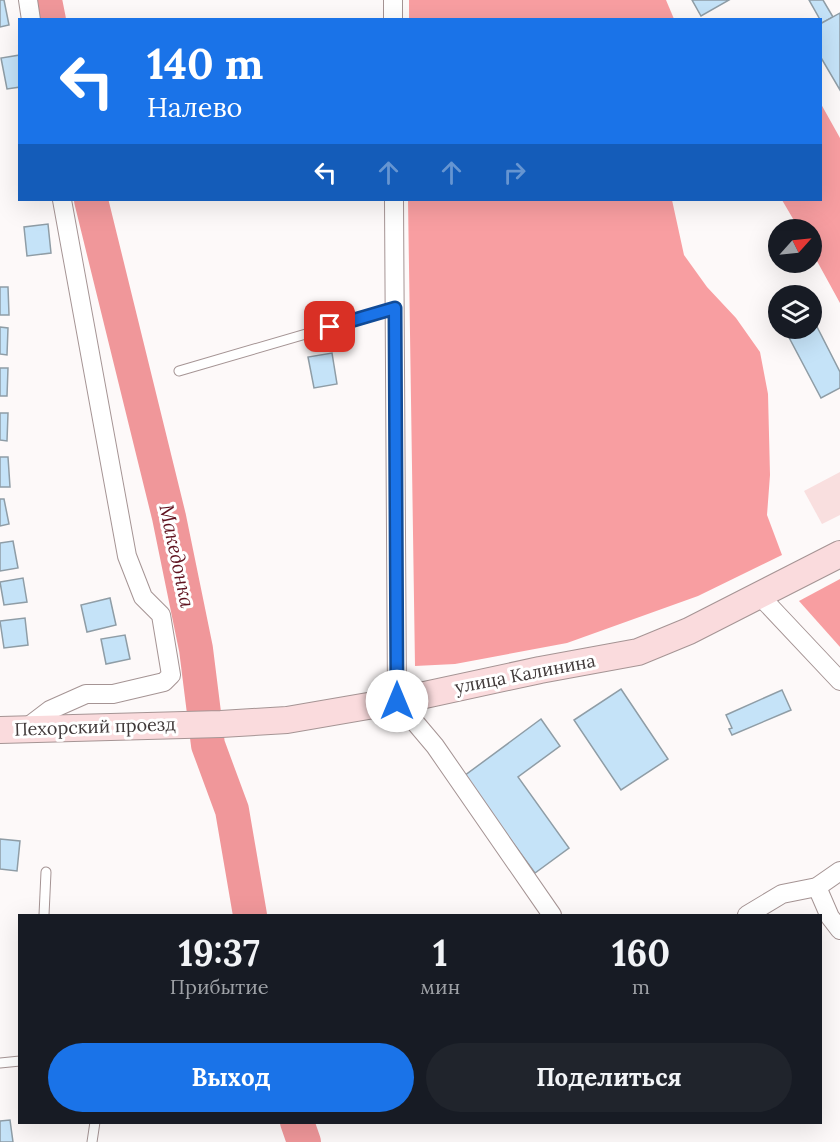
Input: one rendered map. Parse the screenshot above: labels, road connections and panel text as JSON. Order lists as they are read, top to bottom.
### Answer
{
  "streets": {
    "main road": ["улица Калинина", "Пехорский проезд"]
  },
  "crossings": [
    ["улица Калинина", "Пехорский проезд"]
  ],
  "water": ["Македонка"],
  "north": "top right",
  "page": {
    "turn": ["140 m", "Налево"],
    "eta": [
      "19:37",
      "Прибытие",
      "1",
      "мин",
      "160",
      "m"
    ],
    "buttons": ["Выход", "Поделиться"]
  }
}
